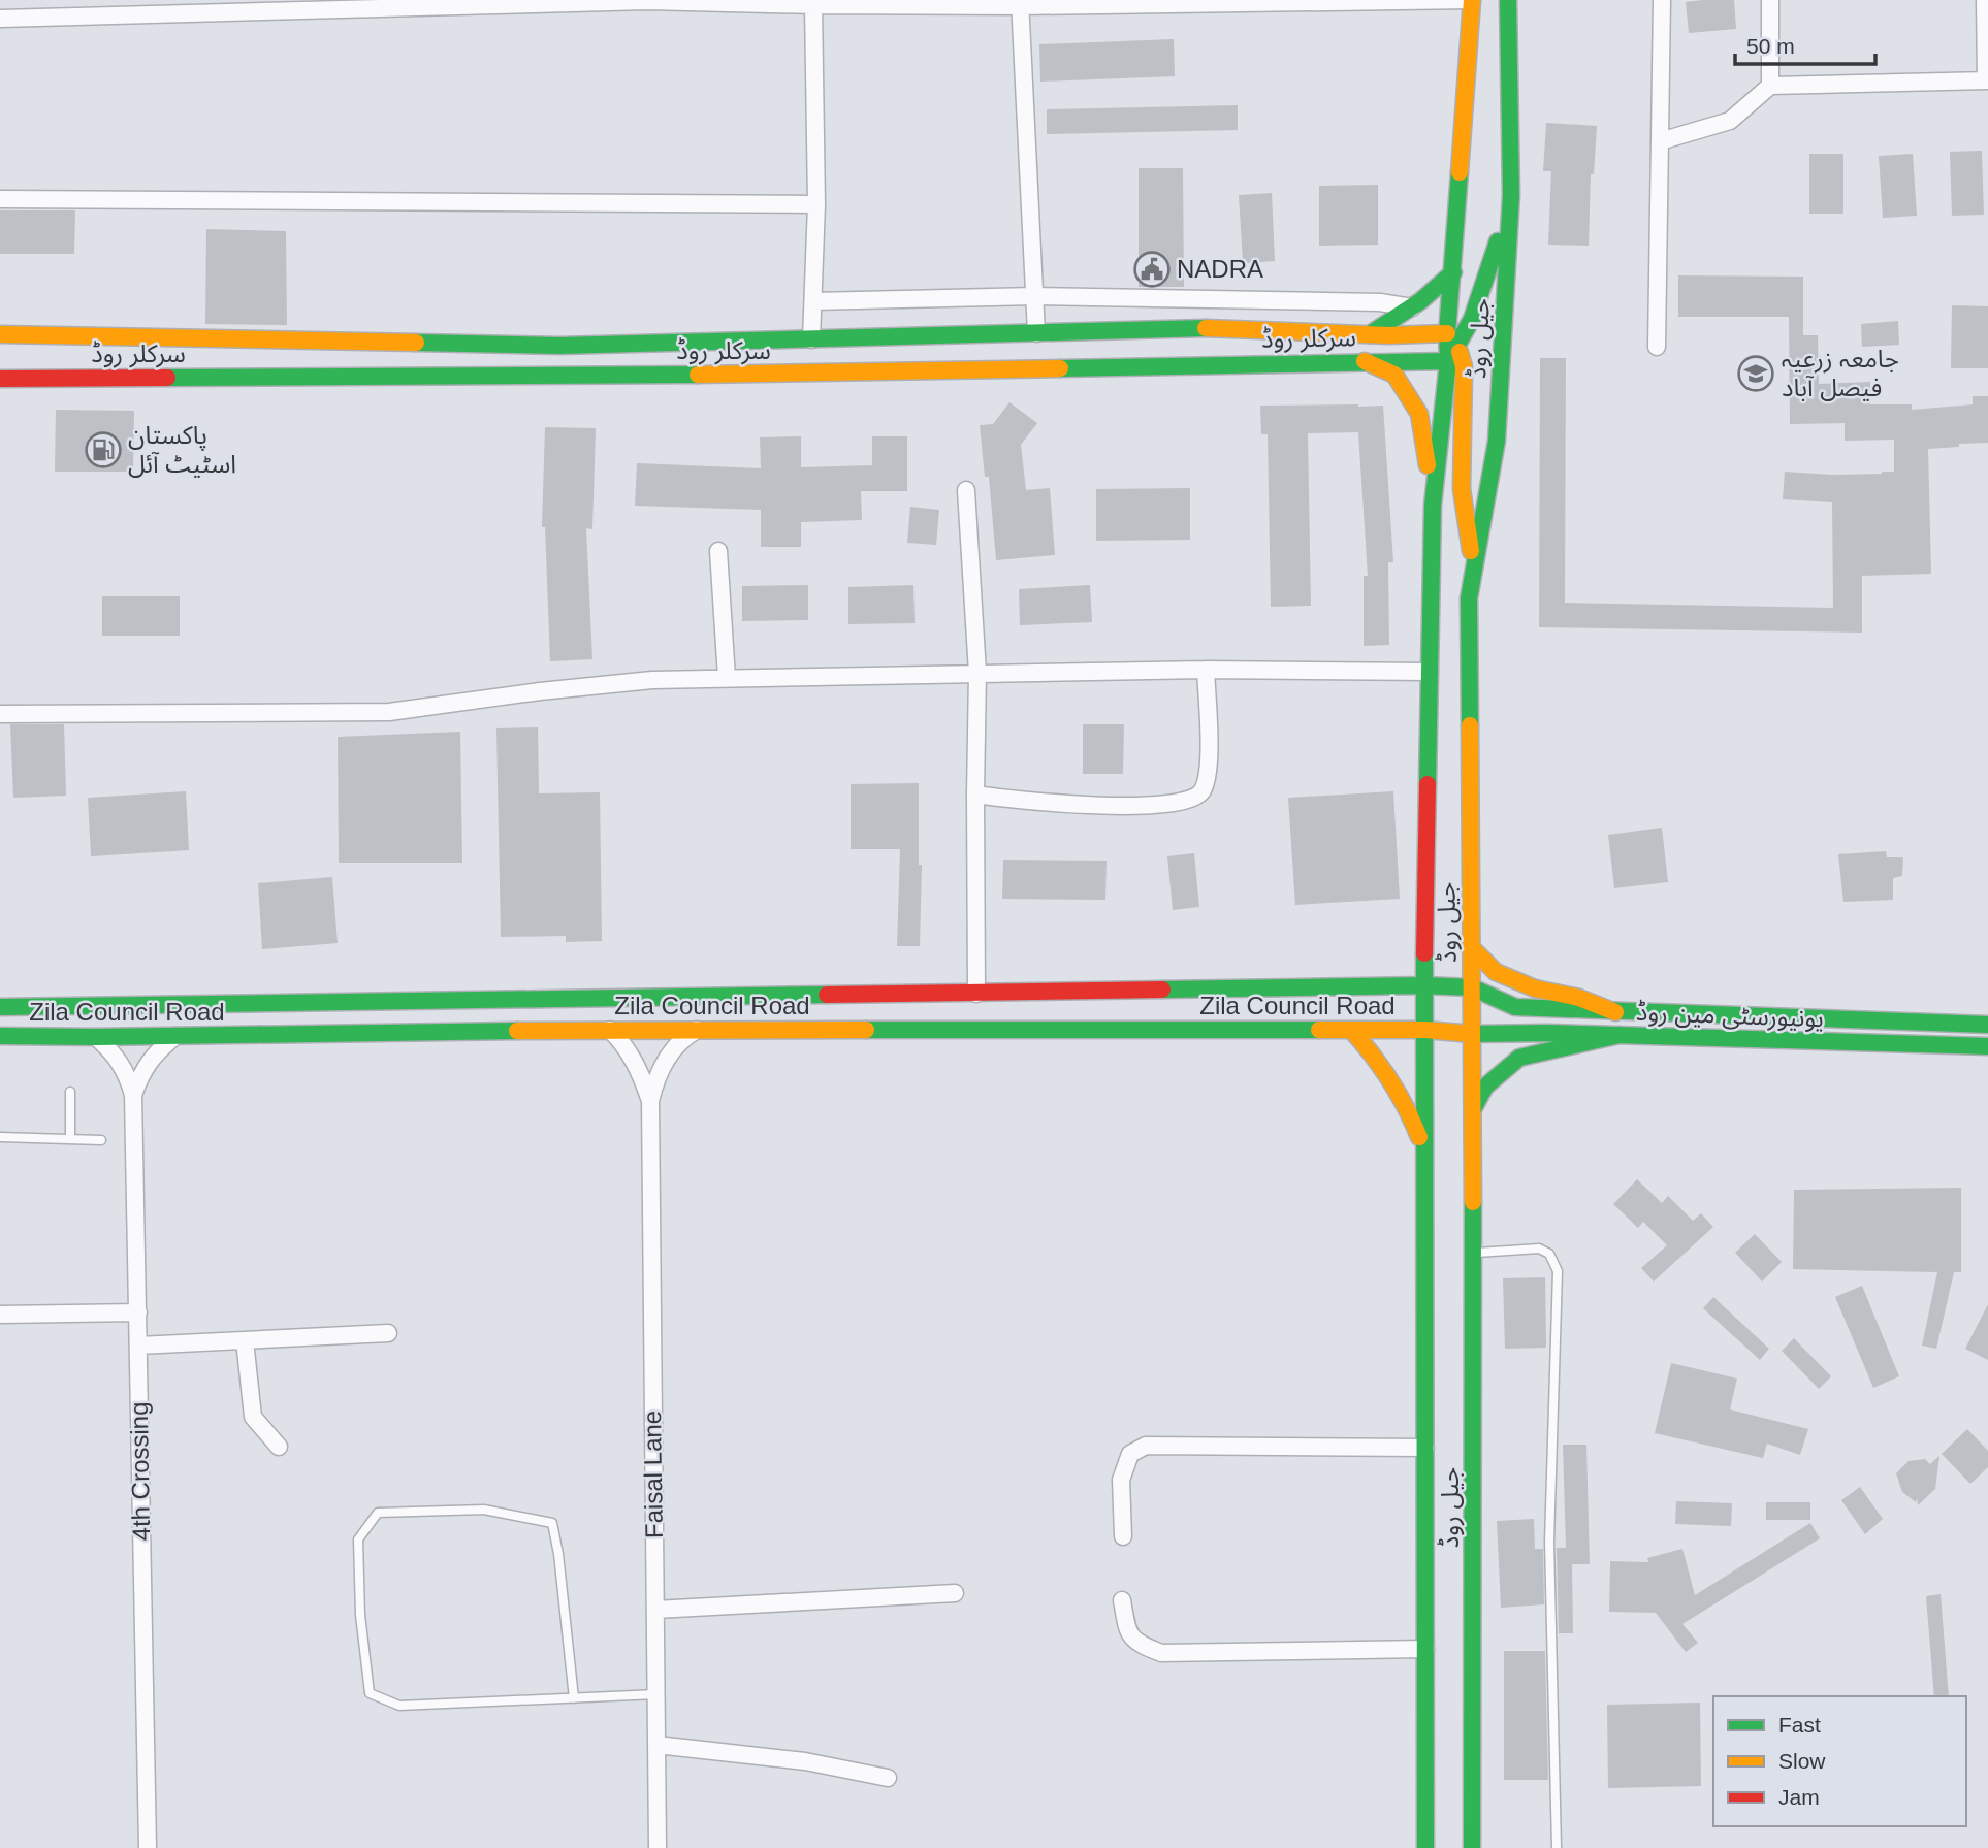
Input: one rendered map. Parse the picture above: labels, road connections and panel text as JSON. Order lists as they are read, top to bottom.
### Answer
{
  "streets": {
    "main road": [
      "سرکلر روڈ",
      "جیل روڈ",
      "Zila Council Road",
      "یونیورسٹی مین روڈ"
    ],
    "street": ["4th Crossing", "Faisal Lane"]
  },
  "crossings": [
    ["سرکلر روڈ", "جیل روڈ"],
    ["جیل روڈ", "Zila Council Road"],
    ["جیل روڈ", "یونیورسٹی مین روڈ"],
    ["Zila Council Road", "یونیورسٹی مین روڈ"],
    ["Zila Council Road", "4th Crossing"],
    ["Zila Council Road", "Faisal Lane"]
  ],
  "places": {
    "public building": ["NADRA"],
    "school or university": ["جامعہ زرعیہ فیصل آباد"],
    "fuel station": ["پاکستان اسٹیٹ آئل"]
  },
  "legend": ["Fast", "Slow", "Jam"],
  "scale_bar": "50 m"
}
